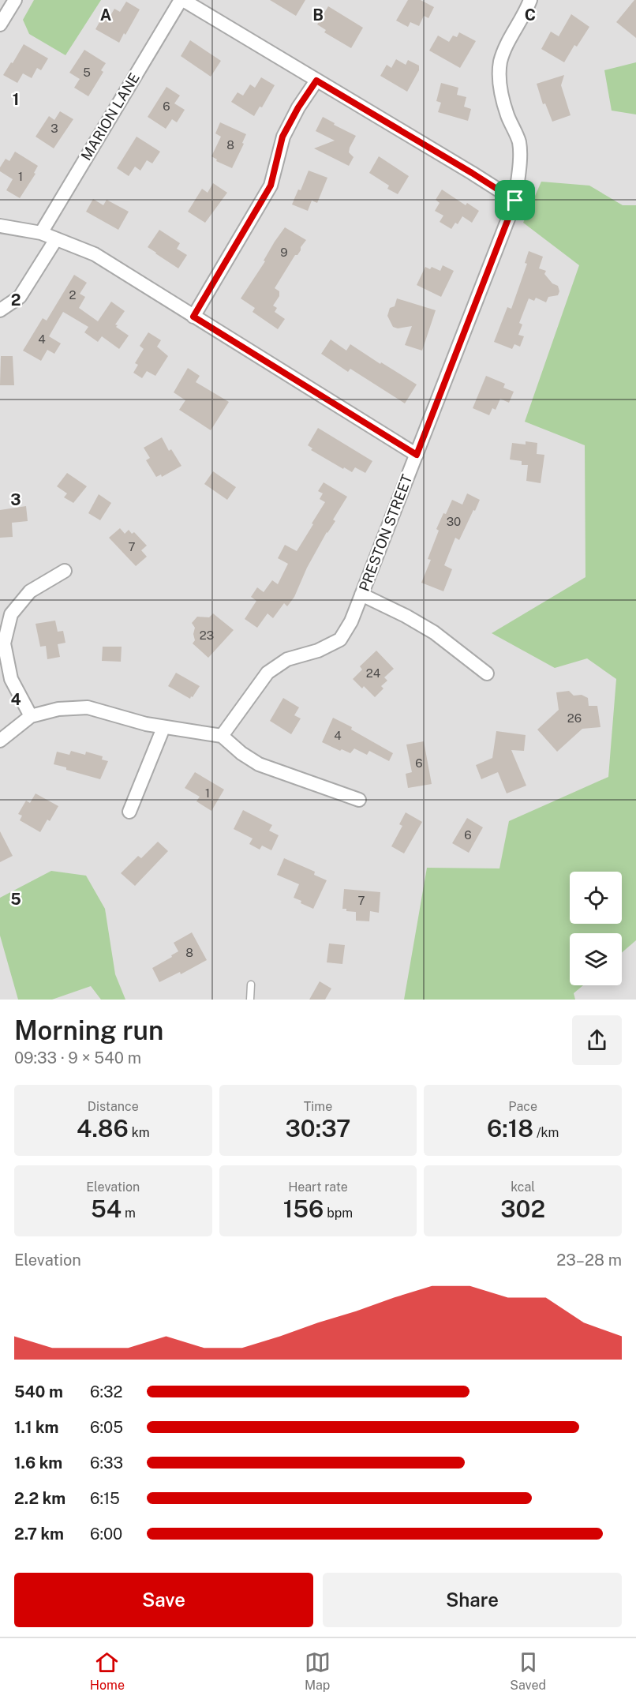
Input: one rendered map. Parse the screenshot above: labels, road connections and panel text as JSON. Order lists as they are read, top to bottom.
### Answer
{
  "streets": {
    "street": ["MARION LANE", "PRESTON STREET"]
  },
  "house_numbers": [
    "5",
    "6",
    "3",
    "8",
    "1",
    "9",
    "2",
    "4",
    "30",
    "7",
    "23",
    "24",
    "26",
    "4",
    "6",
    "1",
    "6",
    "7",
    "8"
  ],
  "page": {
    "heading": ["Morning run", "09:33 · 9 × 540 m"],
    "stats": [
      ["Distance", "4.86 km"],
      ["Time", "30:37"],
      ["Pace", "6:18 /km"],
      ["Elevation", "54 m"],
      ["Heart rate", "156 bpm"],
      ["kcal", "302"]
    ],
    "chart": ["Elevation", "23–28 m"],
    "list": [
      {
        "name": "540 m",
        "note": "6:32"
      },
      {
        "name": "1.1 km",
        "note": "6:05"
      },
      {
        "name": "1.6 km",
        "note": "6:33"
      },
      {
        "name": "2.2 km",
        "note": "6:15"
      },
      {
        "name": "2.7 km",
        "note": "6:00"
      }
    ],
    "buttons": ["Save", "Share"],
    "tabs": ["Home", "Map", "Saved"]
  },
  "grid": {
    "columns": ["A", "B", "C"],
    "rows": [
      "1",
      "2",
      "3",
      "4",
      "5"
    ]
  }
}
